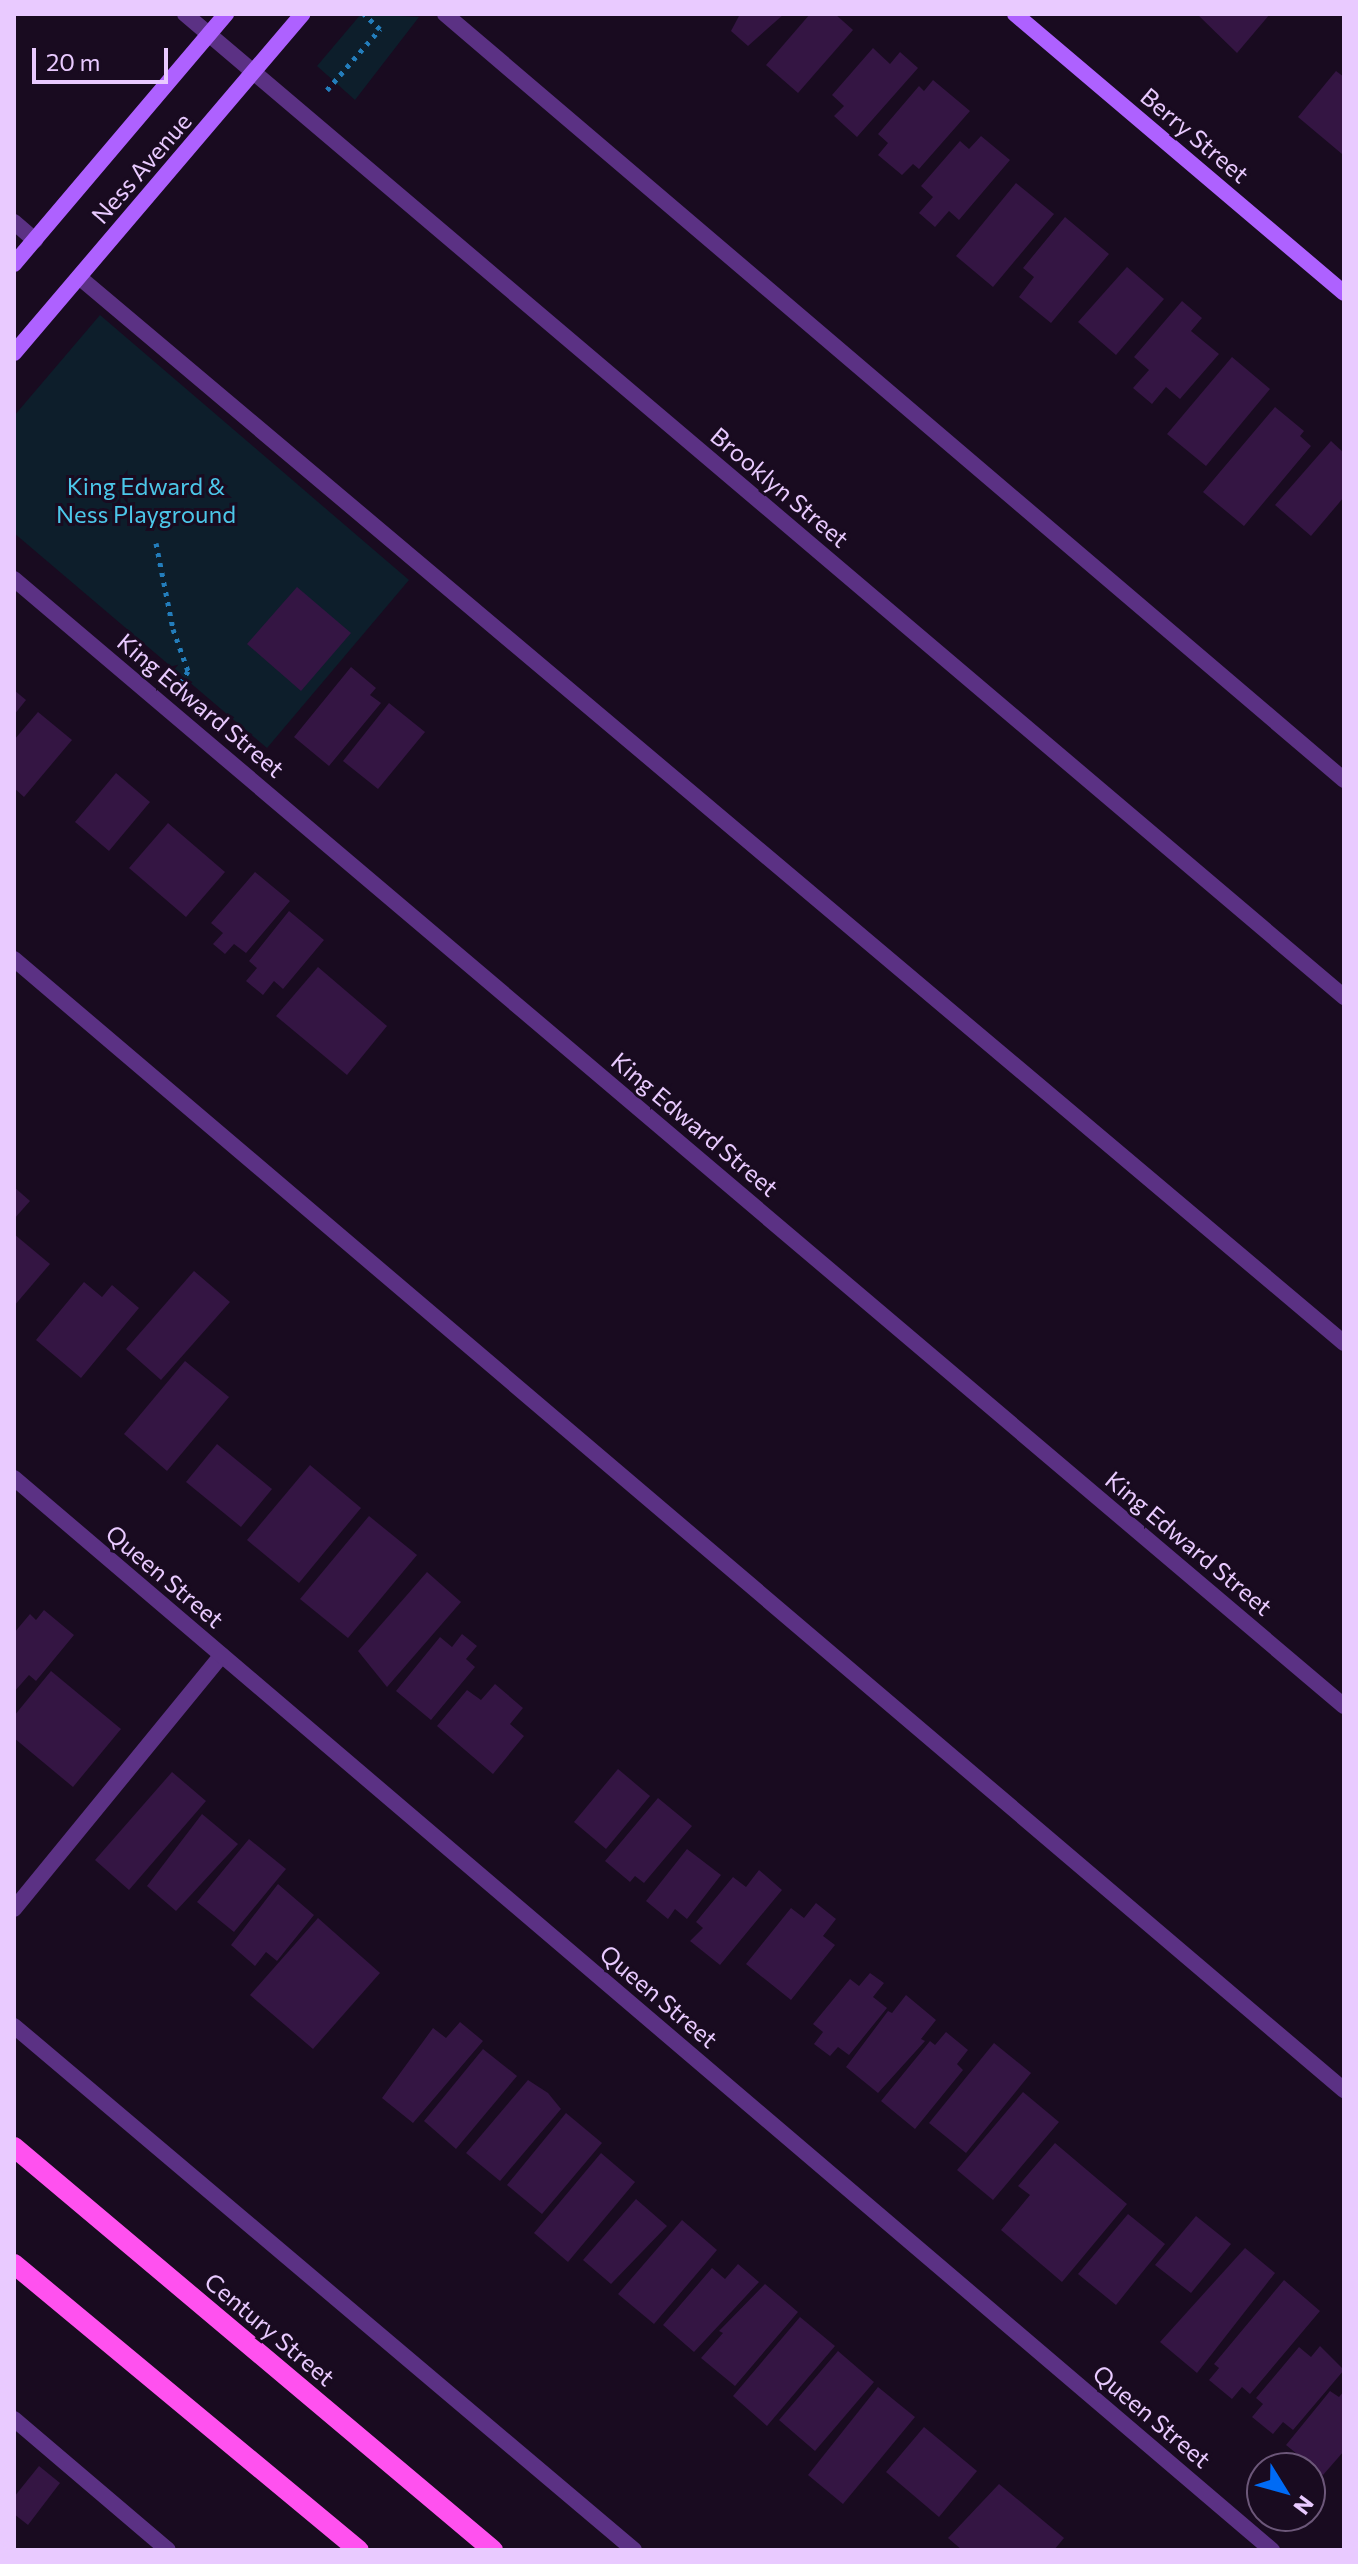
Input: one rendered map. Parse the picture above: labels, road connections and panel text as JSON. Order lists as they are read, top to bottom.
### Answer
{
  "streets": {
    "main road": ["Berry Street", "Ness Avenue", "Century Street"],
    "street": ["Brooklyn Street", "King Edward Street", "Queen Street"]
  },
  "crossings": [
    ["Ness Avenue", "Brooklyn Street"]
  ],
  "parks": ["King Edward & Ness Playground"],
  "scale_bar": "20 m",
  "north": "bottom right"
}
